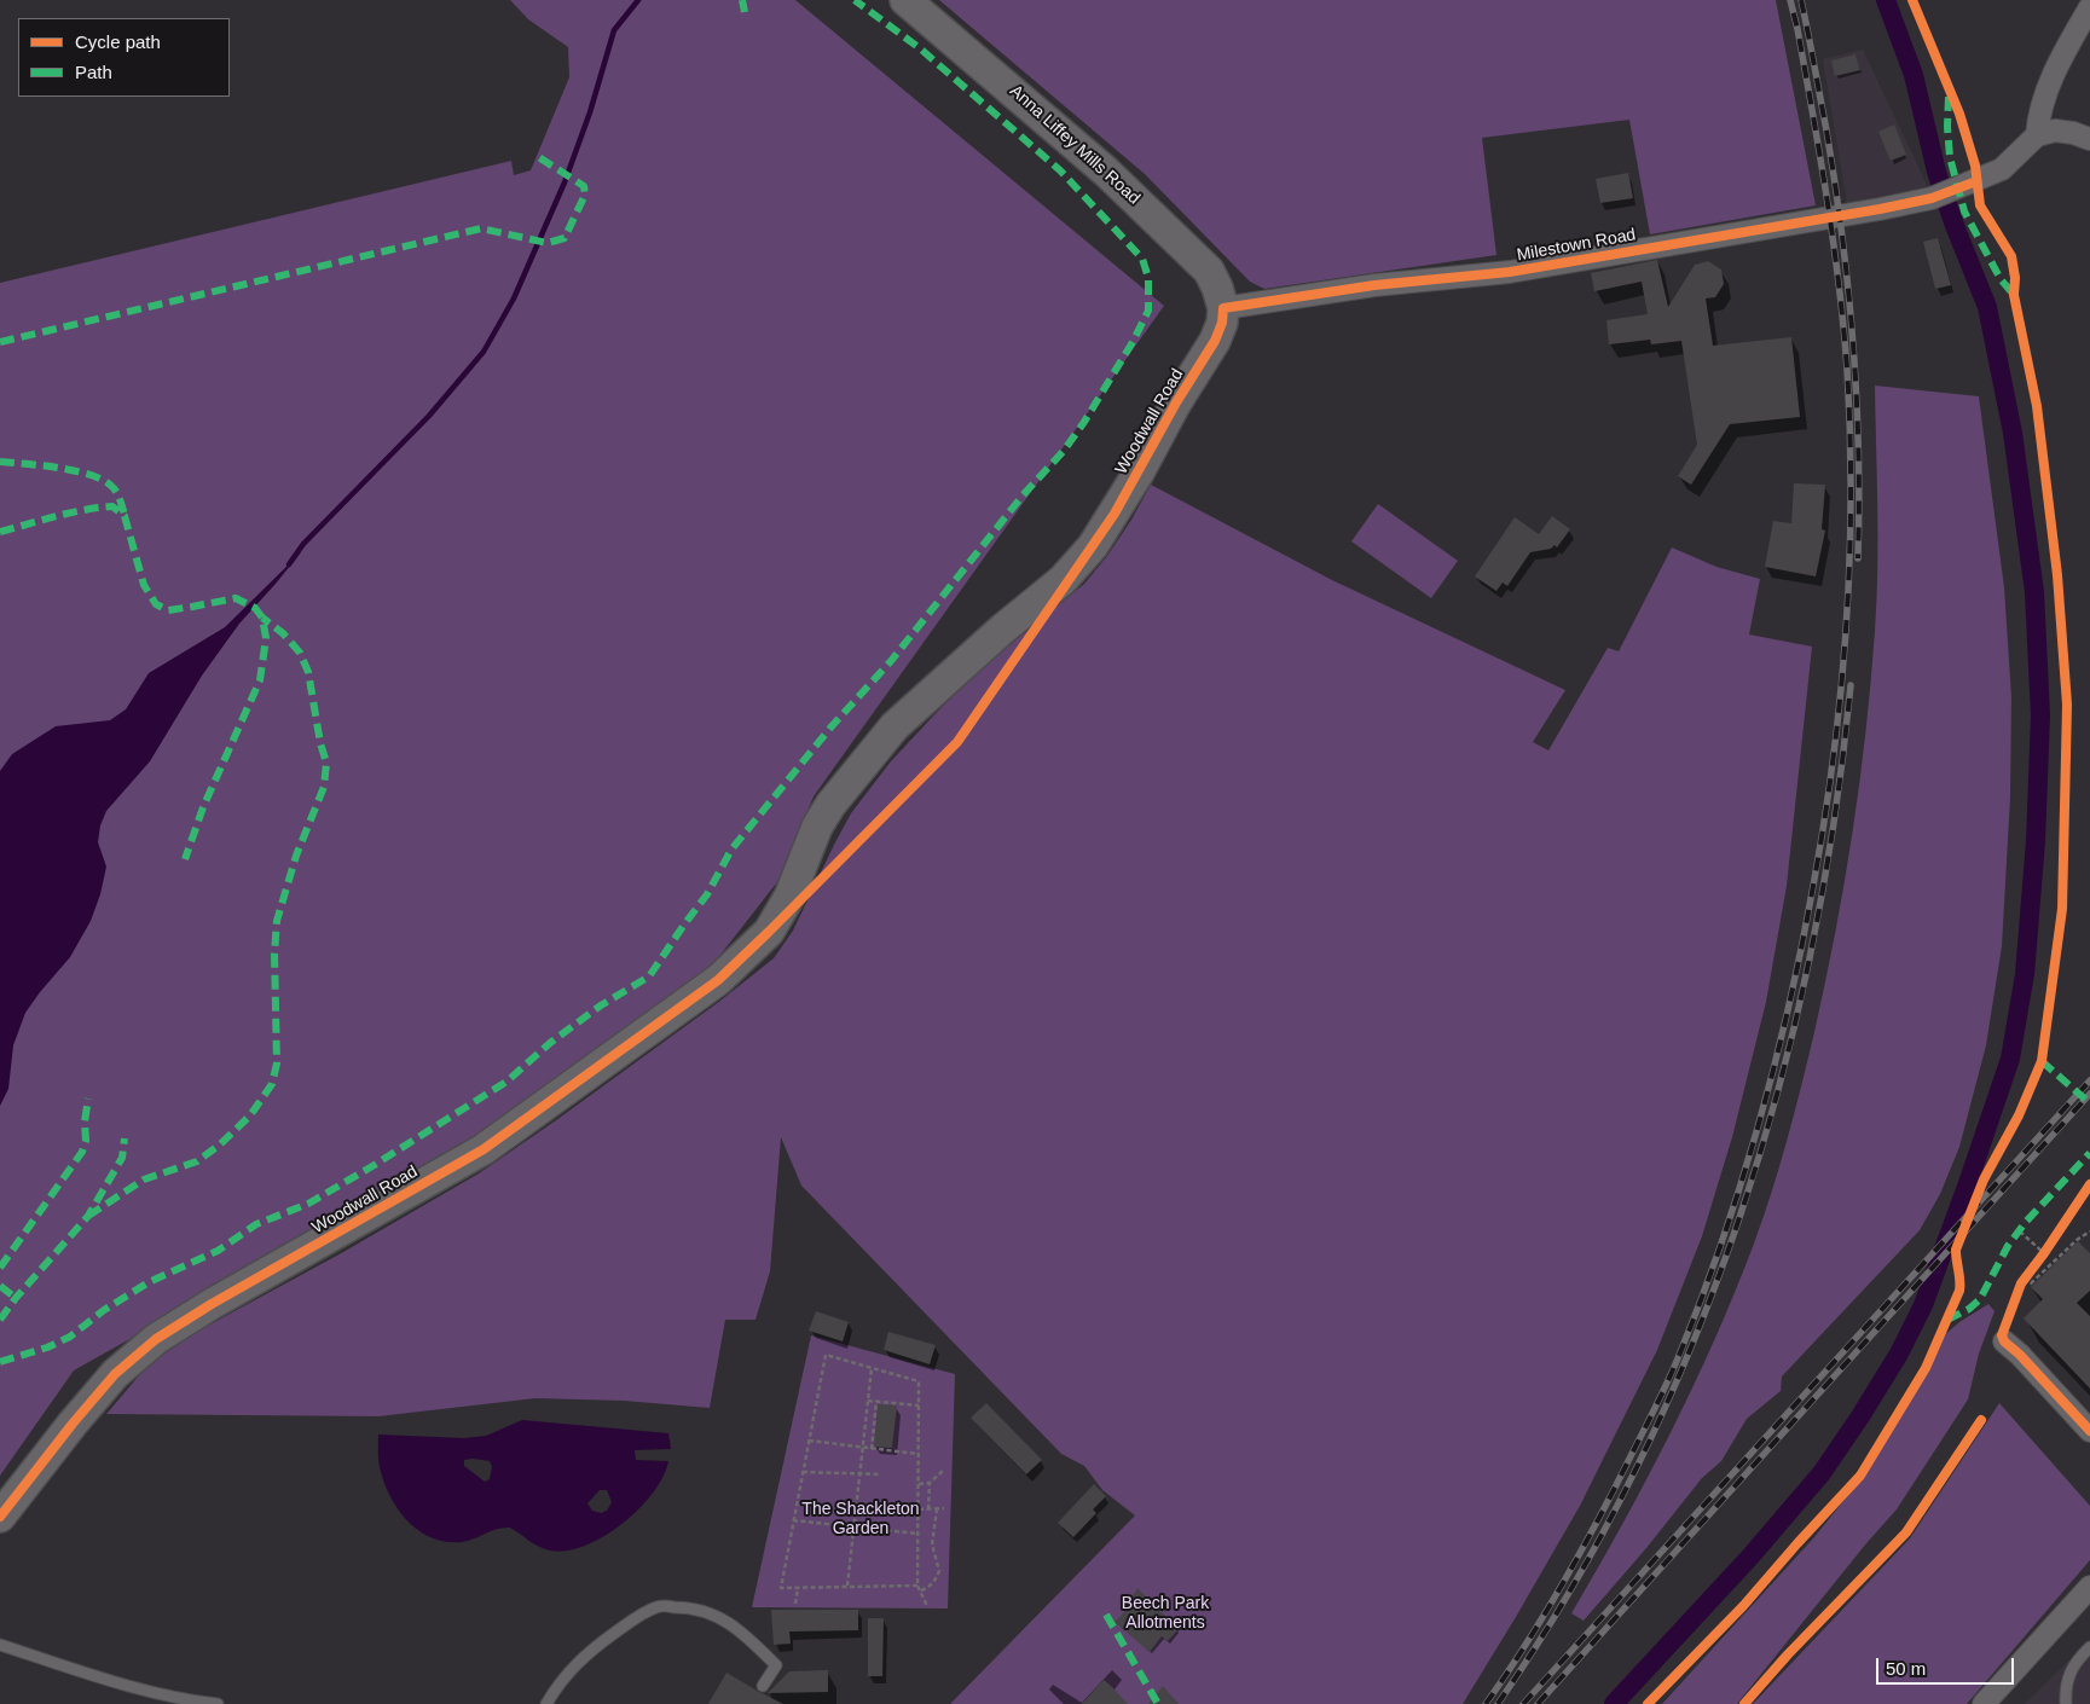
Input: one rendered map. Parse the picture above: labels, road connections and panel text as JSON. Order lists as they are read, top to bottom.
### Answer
{
  "streets": {
    "main road": ["Anna Liffey Mills Road", "Woodwall Road"],
    "street": ["Milestown Road"]
  },
  "crossings": [
    ["Anna Liffey Mills Road", "Milestown Road"],
    ["Anna Liffey Mills Road", "Woodwall Road"],
    ["Milestown Road", "Woodwall Road"]
  ],
  "parks": ["The Shackleton Garden", "Beech Park Allotments"],
  "legend": ["Cycle path", "Path"],
  "scale_bar": "50 m"
}
